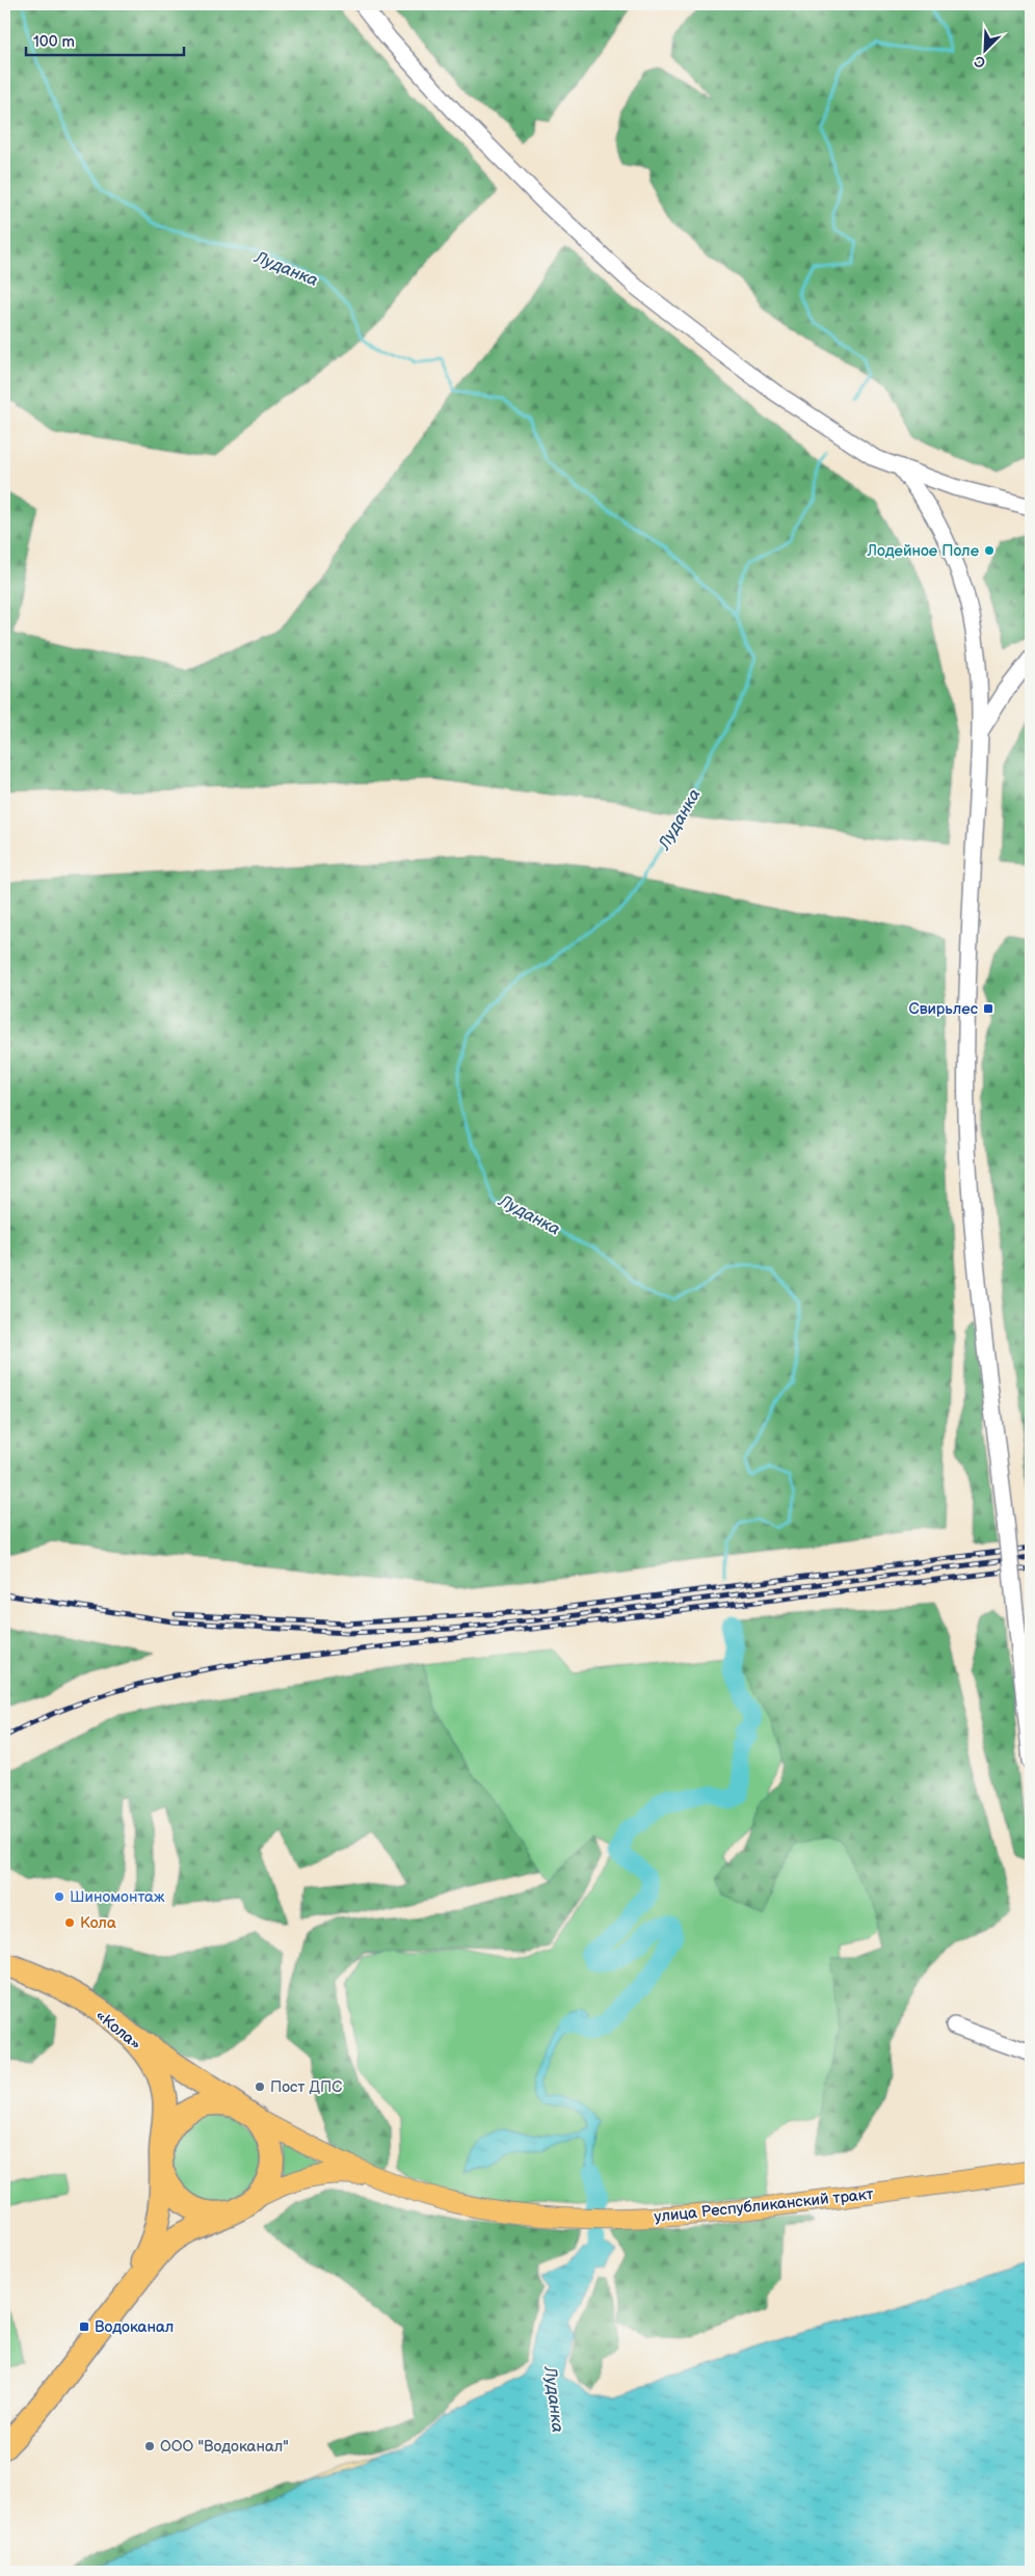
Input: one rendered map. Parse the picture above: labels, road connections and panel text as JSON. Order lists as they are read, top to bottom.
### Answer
{
  "streets": {
    "highway": ["«Кола»"],
    "main road": ["улица Республиканский тракт"]
  },
  "water": ["Луданка"],
  "places": {
    "other": [
      "Лодейное Поле",
      "Шиномонтаж",
      "Кола",
      "Пост ДПС",
      "ООО \"Водоканал\""
    ],
    "transit": ["Свирьлес", "Водоканал"]
  },
  "scale_bar": "100 m",
  "north": "bottom left"
}
